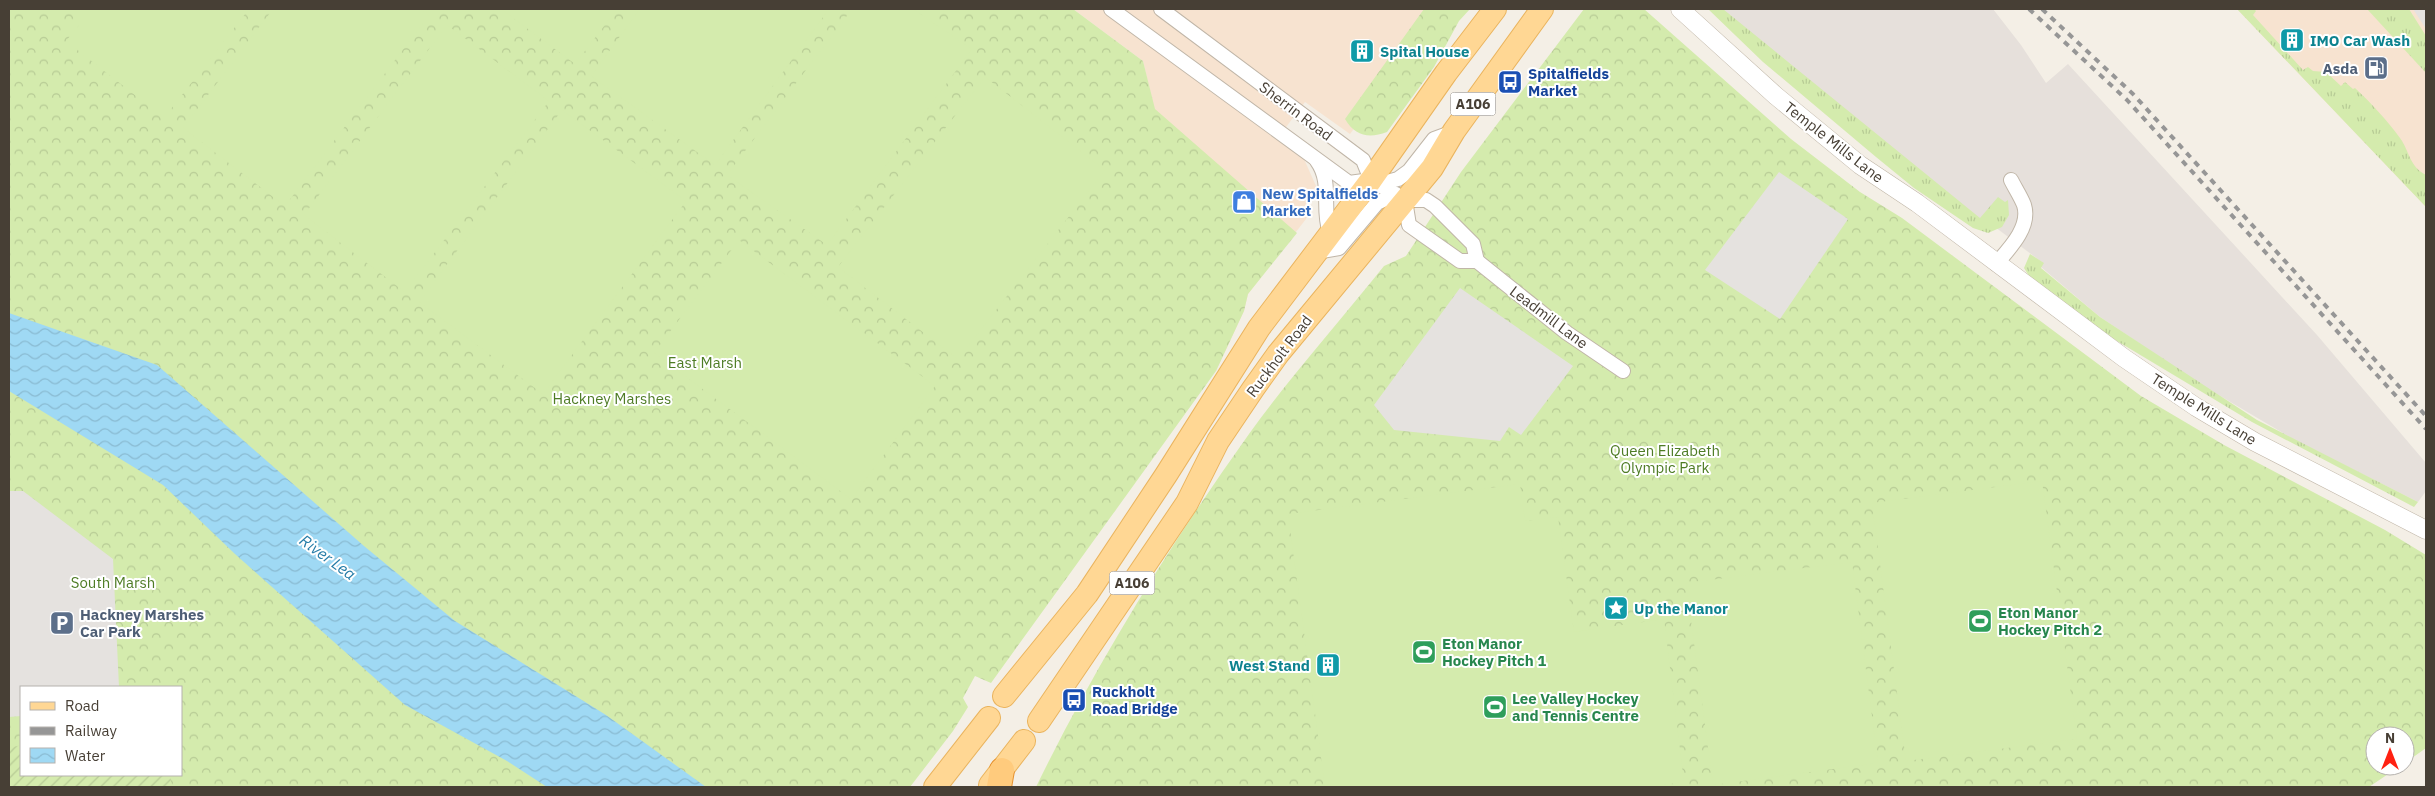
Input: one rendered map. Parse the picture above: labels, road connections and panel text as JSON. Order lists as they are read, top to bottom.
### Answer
{
  "streets": {
    "main road": ["A106", "Ruckholt Road"],
    "street": ["Sherrin Road", "Temple Mills Lane", "Leadmill Lane"]
  },
  "crossings": [
    ["Sherrin Road", "Leadmill Lane"],
    ["Sherrin Road", "Ruckholt Road"],
    ["Leadmill Lane", "Ruckholt Road"]
  ],
  "water": ["River Lea"],
  "parks": [
    "East Marsh",
    "Hackney Marshes",
    "Queen Elizabeth Olympic Park",
    "South Marsh"
  ],
  "places": {
    "building": ["IMO Car Wash", "Spital House", "West Stand"],
    "fuel station": ["Asda"],
    "bus stop": ["Spitalfields Market", "Ruckholt Road Bridge"],
    "shop": ["New Spitalfields Market"],
    "place": ["Up the Manor"],
    "sports": ["Eton Manor Hockey Pitch 2", "Eton Manor Hockey Pitch 1", "Lee Valley Hockey and Tennis Centre"],
    "parking": ["Hackney Marshes Car Park"]
  },
  "legend": ["Road", "Railway", "Water"],
  "north": "top"
}
